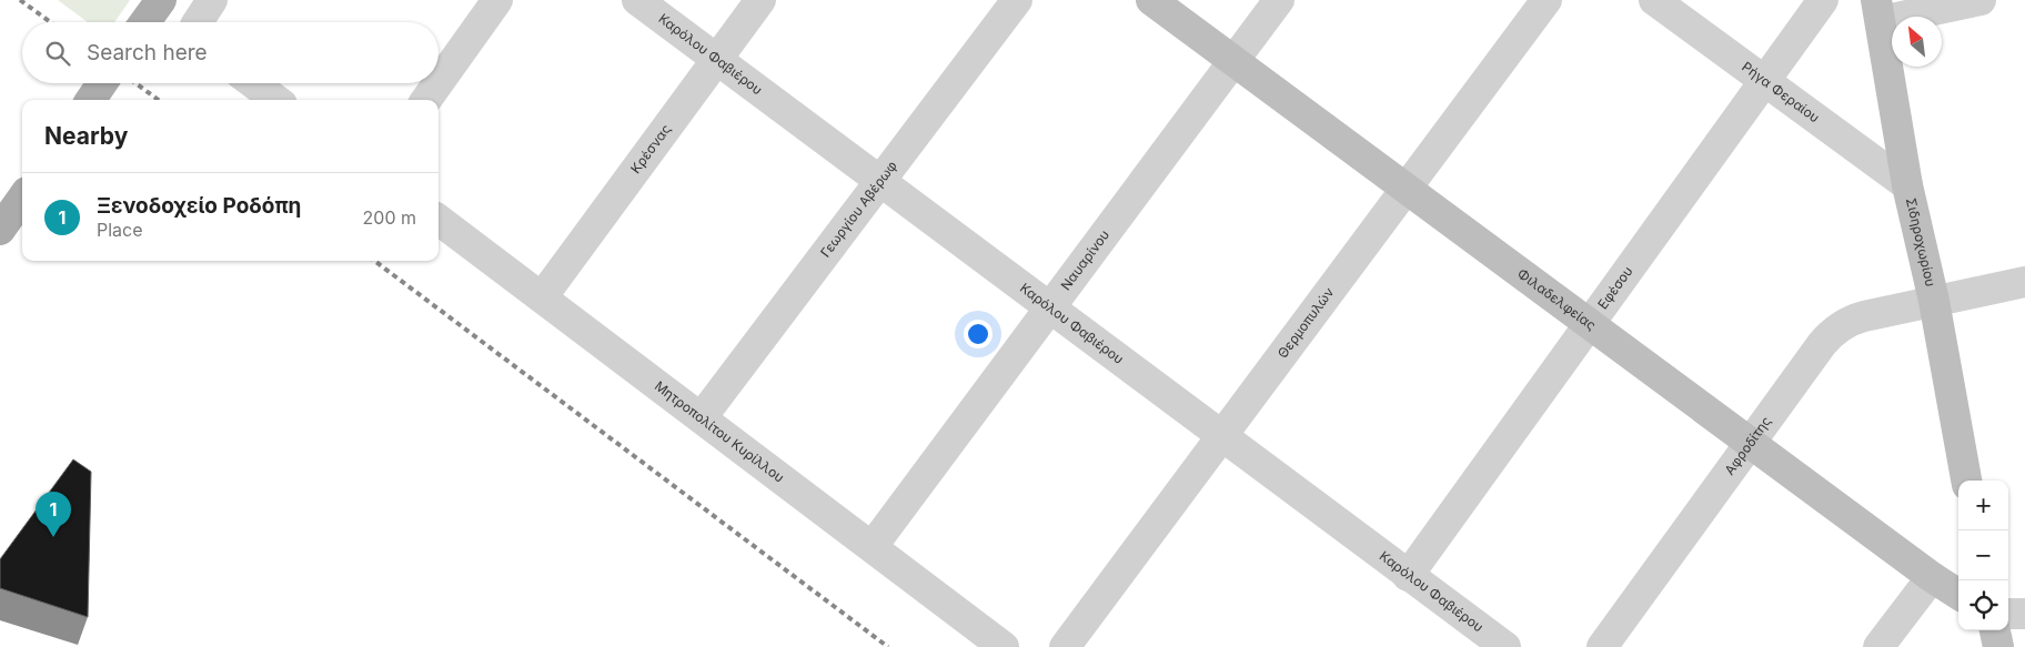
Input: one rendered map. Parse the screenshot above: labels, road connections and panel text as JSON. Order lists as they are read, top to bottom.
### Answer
{
  "streets": {
    "street": [
      "Καρόλου Φαβιέρου",
      "Ρήγα Φεραίου",
      "Κρέσνας",
      "Γεωργίου Αβέρωφ",
      "Σιδηροχωρίου",
      "Ναυαρίνου",
      "Εφέσου",
      "Φιλαδελφείας",
      "Θερμοπυλών",
      "Μητροπολίτου Κυρίλλου",
      "Αφροδίτης"
    ]
  },
  "crossings": [
    ["Καρόλου Φαβιέρου", "Κρέσνας"],
    ["Καρόλου Φαβιέρου", "Γεωργίου Αβέρωφ"],
    ["Καρόλου Φαβιέρου", "Ναυαρίνου"],
    ["Καρόλου Φαβιέρου", "Εφέσου"],
    ["Καρόλου Φαβιέρου", "Θερμοπυλών"],
    ["Ρήγα Φεραίου", "Σιδηροχωρίου"],
    ["Ρήγα Φεραίου", "Εφέσου"],
    ["Κρέσνας", "Μητροπολίτου Κυρίλλου"],
    ["Γεωργίου Αβέρωφ", "Μητροπολίτου Κυρίλλου"],
    ["Σιδηροχωρίου", "Αφροδίτης"],
    ["Ναυαρίνου", "Φιλαδελφείας"],
    ["Ναυαρίνου", "Μητροπολίτου Κυρίλλου"],
    ["Εφέσου", "Φιλαδελφείας"],
    ["Φιλαδελφείας", "Θερμοπυλών"],
    ["Φιλαδελφείας", "Αφροδίτης"]
  ],
  "north": "top left",
  "page": {
    "search": "Search here",
    "heading": "Nearby",
    "list": [
      {
        "mark": "1",
        "name": "Ξενοδοχείο Ροδόπη",
        "note": "Place",
        "value": "200 m"
      }
    ],
    "map_buttons": ["+", "−"],
    "pins": "1"
  }
}
